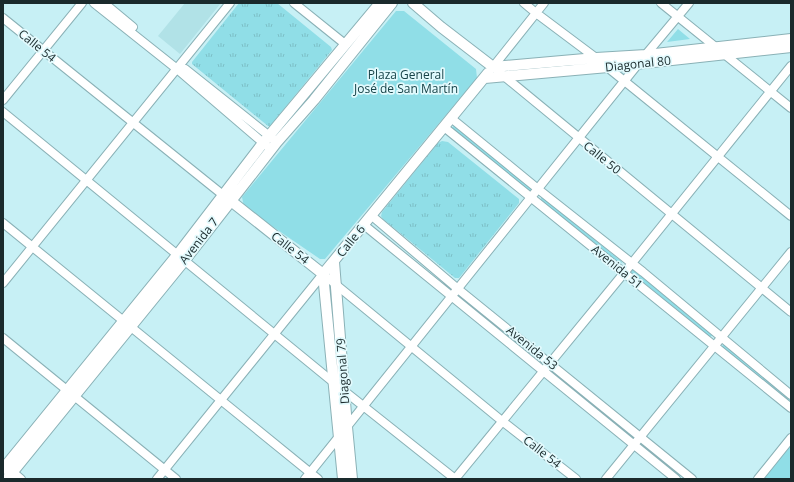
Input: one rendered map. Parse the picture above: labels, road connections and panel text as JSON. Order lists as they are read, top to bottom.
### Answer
{
  "streets": {
    "main road": [
      "Calle 54",
      "Diagonal 80",
      "Calle 50",
      "Avenida 7",
      "Calle 6",
      "Diagonal 79"
    ],
    "street": ["Avenida 51", "Avenida 53"]
  },
  "crossings": [
    ["Calle 54", "Avenida 7"],
    ["Calle 54", "Calle 6"],
    ["Calle 54", "Diagonal 79"],
    ["Diagonal 80", "Calle 50"],
    ["Diagonal 80", "Calle 6"],
    ["Calle 50", "Calle 6"],
    ["Calle 6", "Avenida 51"],
    ["Calle 6", "Avenida 53"],
    ["Calle 6", "Diagonal 79"]
  ],
  "parks": ["Plaza General José de San Martín"]
}
